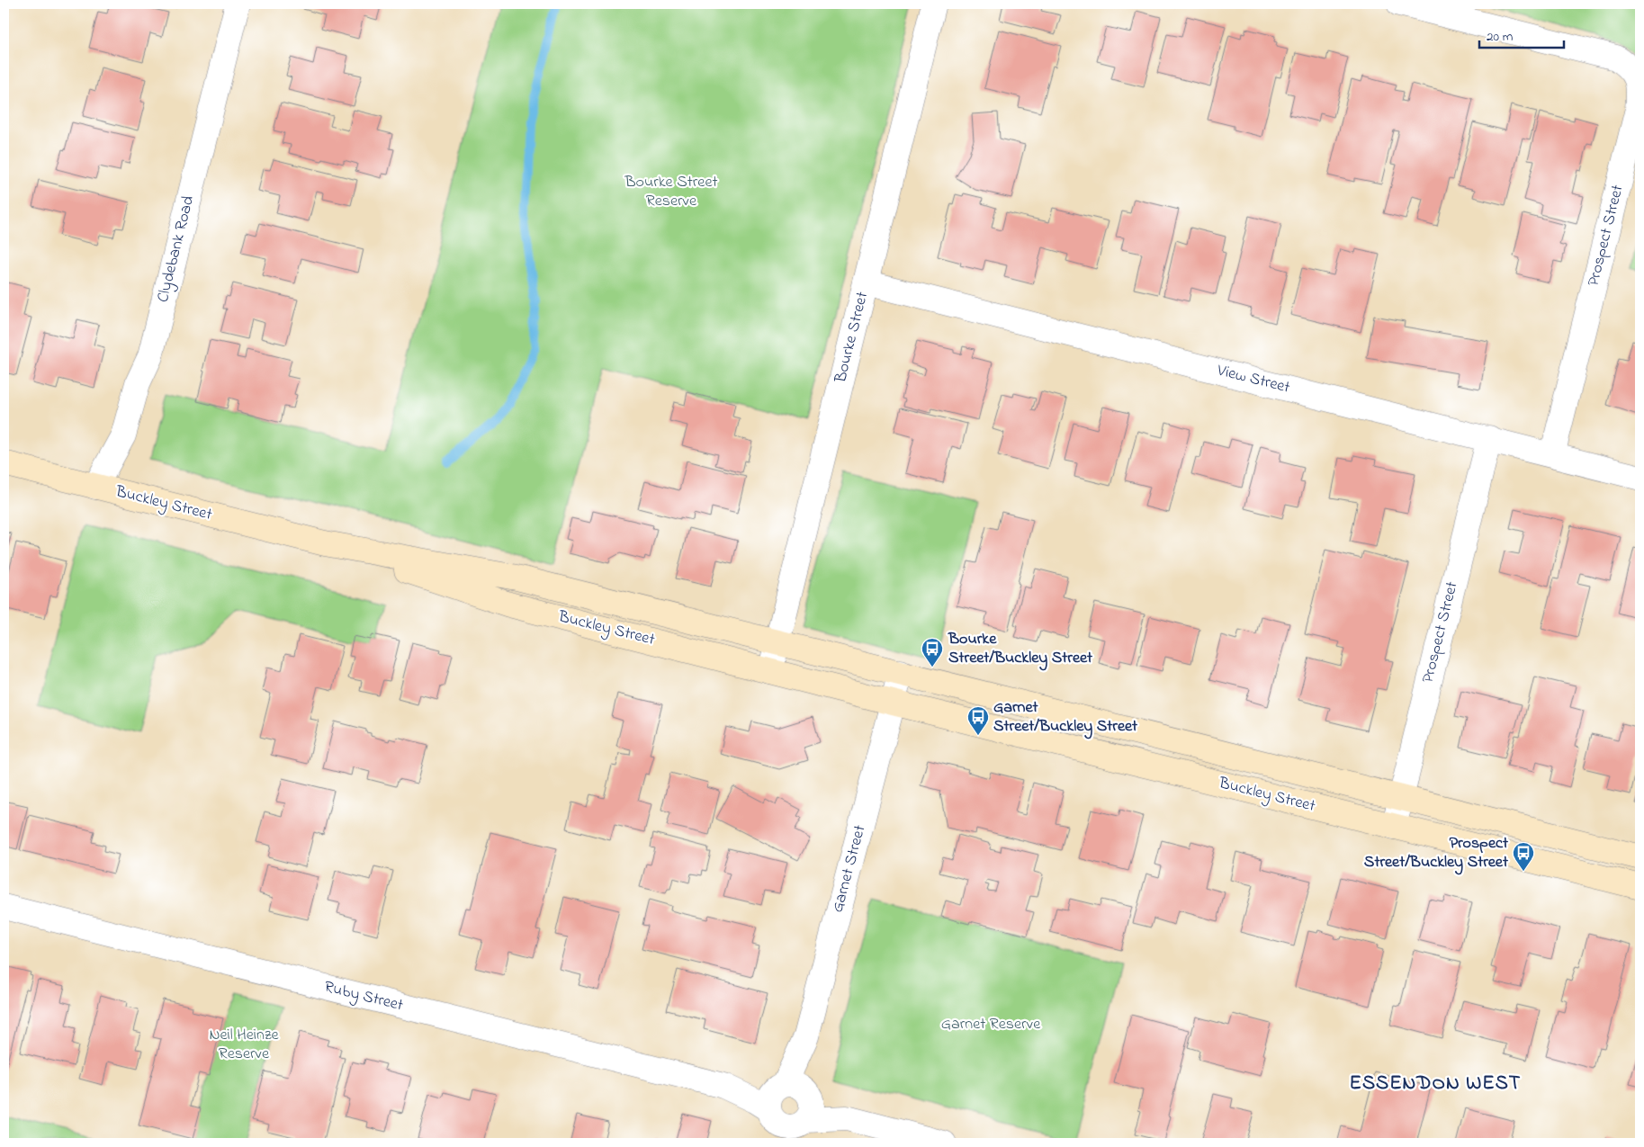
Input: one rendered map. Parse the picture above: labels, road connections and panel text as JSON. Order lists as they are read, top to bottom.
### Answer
{
  "streets": {
    "main road": ["Buckley Street"],
    "street": [
      "Prospect Street",
      "Clydebank Road",
      "Bourke Street",
      "View Street",
      "Garnet Street",
      "Ruby Street"
    ]
  },
  "crossings": [
    ["Prospect Street", "View Street"],
    ["Prospect Street", "Buckley Street"],
    ["Clydebank Road", "Buckley Street"],
    ["Bourke Street", "View Street"],
    ["Bourke Street", "Buckley Street"],
    ["Buckley Street", "Garnet Street"],
    ["Garnet Street", "Ruby Street"]
  ],
  "districts": ["ESSENDON WEST"],
  "parks": ["Bourke Street Reserve", "Garnet Reserve", "Neil Heinze Reserve"],
  "places": {
    "bus stop": ["Bourke Street/Buckley Street", "Garnet Street/Buckley Street", "Prospect Street/Buckley Street"]
  },
  "scale_bar": "20 m"
}
